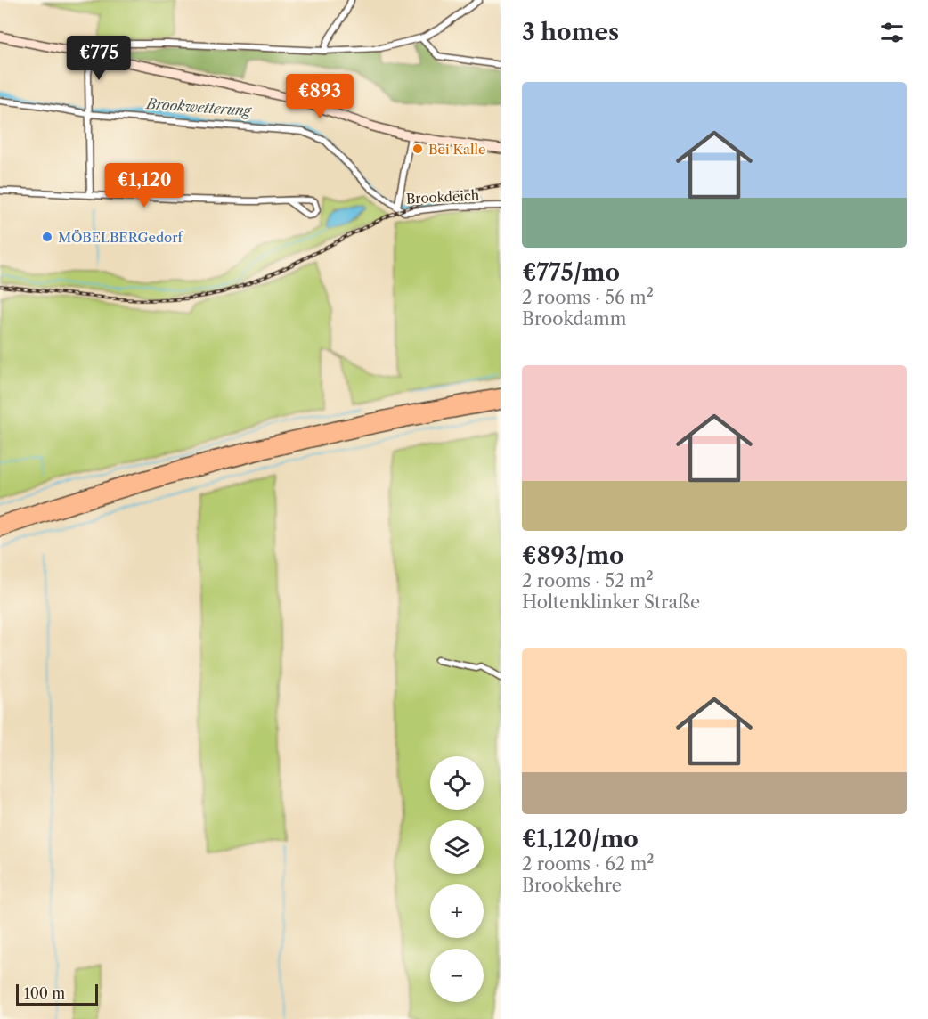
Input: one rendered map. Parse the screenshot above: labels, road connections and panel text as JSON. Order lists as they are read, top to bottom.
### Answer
{
  "streets": {
    "street": ["Brookdeich"]
  },
  "water": ["Brookwetterung"],
  "places": ["Bei Kalle", "MÖBELBERGedorf"],
  "scale_bar": "100 m",
  "page": {
    "heading": "3 homes",
    "price": ["€775", "€893", "€1,120"],
    "list": [
      {
        "name": "€775/mo",
        "note": "2 rooms · 56 m² · Brookdamm"
      },
      {
        "name": "€893/mo",
        "note": "2 rooms · 52 m² · Holtenklinker Straße"
      },
      {
        "name": "€1,120/mo",
        "note": "2 rooms · 62 m² · Brookkehre"
      }
    ],
    "map_buttons": ["+", "−"],
    "scale": "100 m"
  }
}
